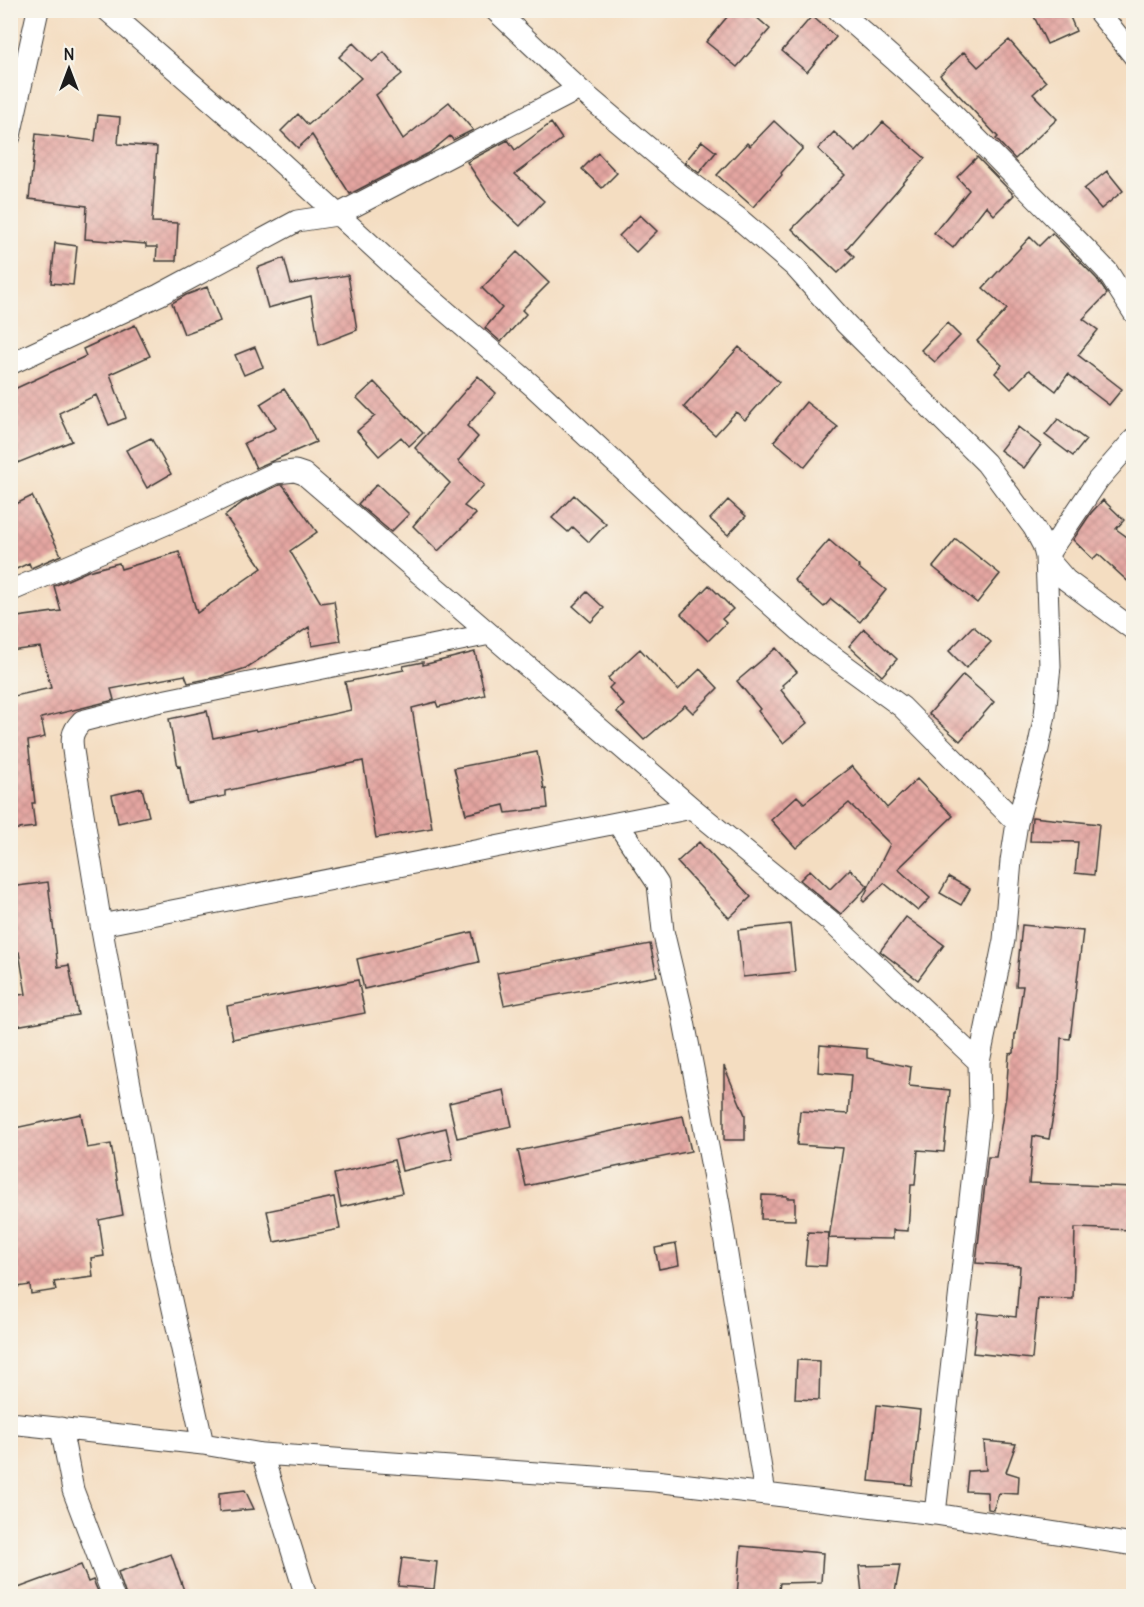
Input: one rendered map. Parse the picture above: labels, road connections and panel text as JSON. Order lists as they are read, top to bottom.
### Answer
{
  "north": "top"
}
